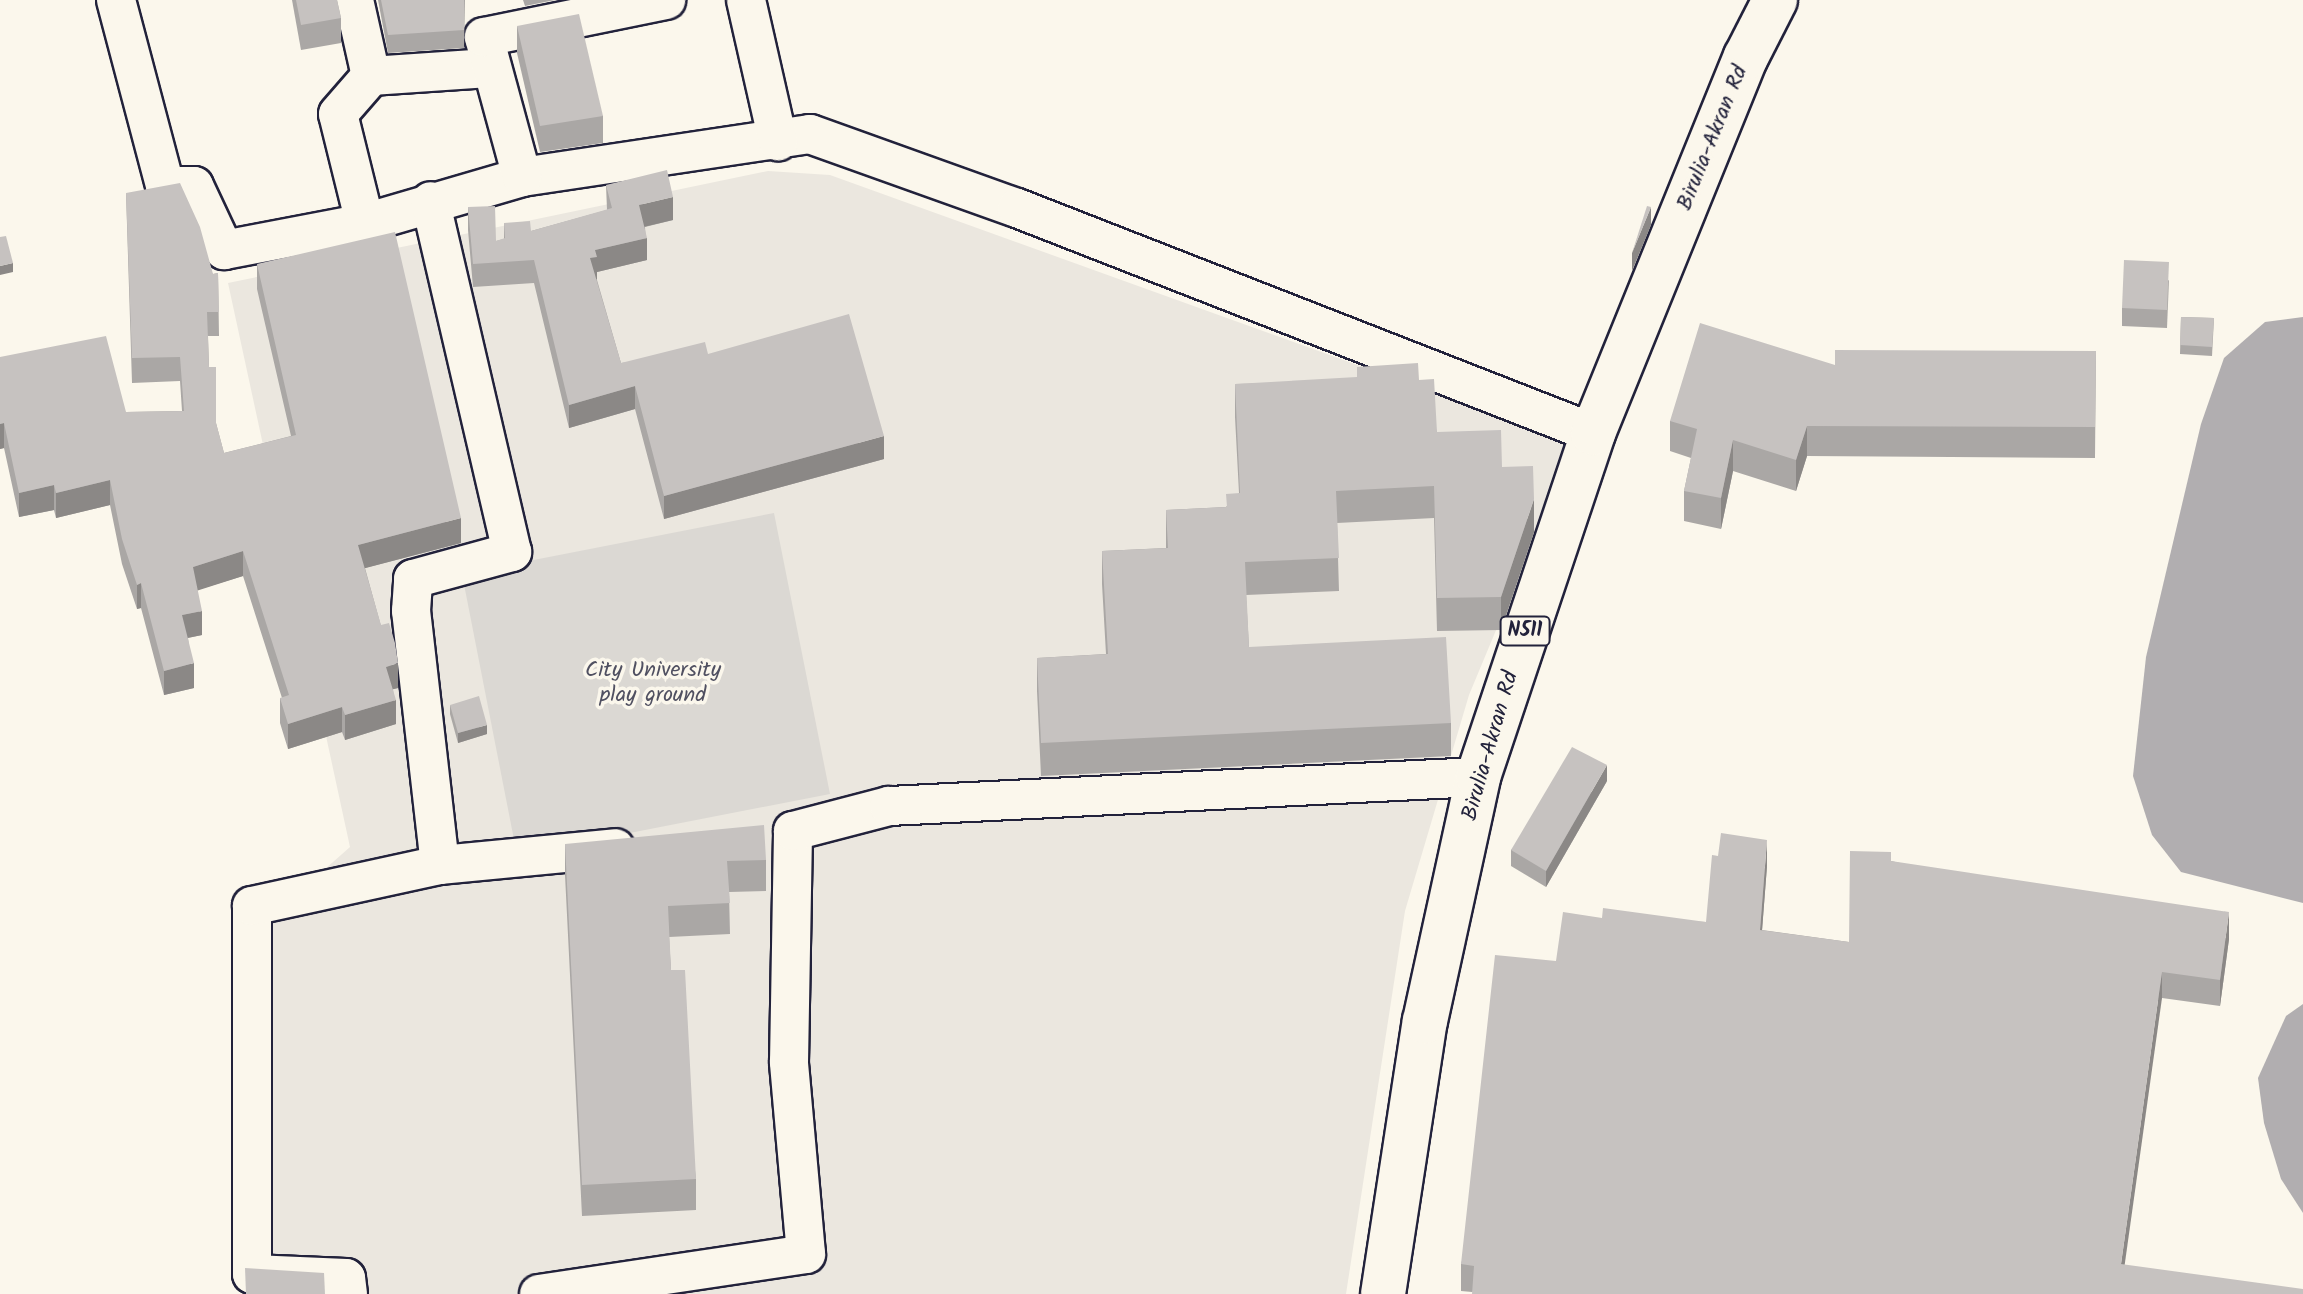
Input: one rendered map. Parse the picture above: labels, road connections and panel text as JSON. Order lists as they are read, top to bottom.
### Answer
{
  "streets": {
    "highway": ["Birulia-Akran Rd", "N511"]
  },
  "parks": ["City University play ground"]
}
